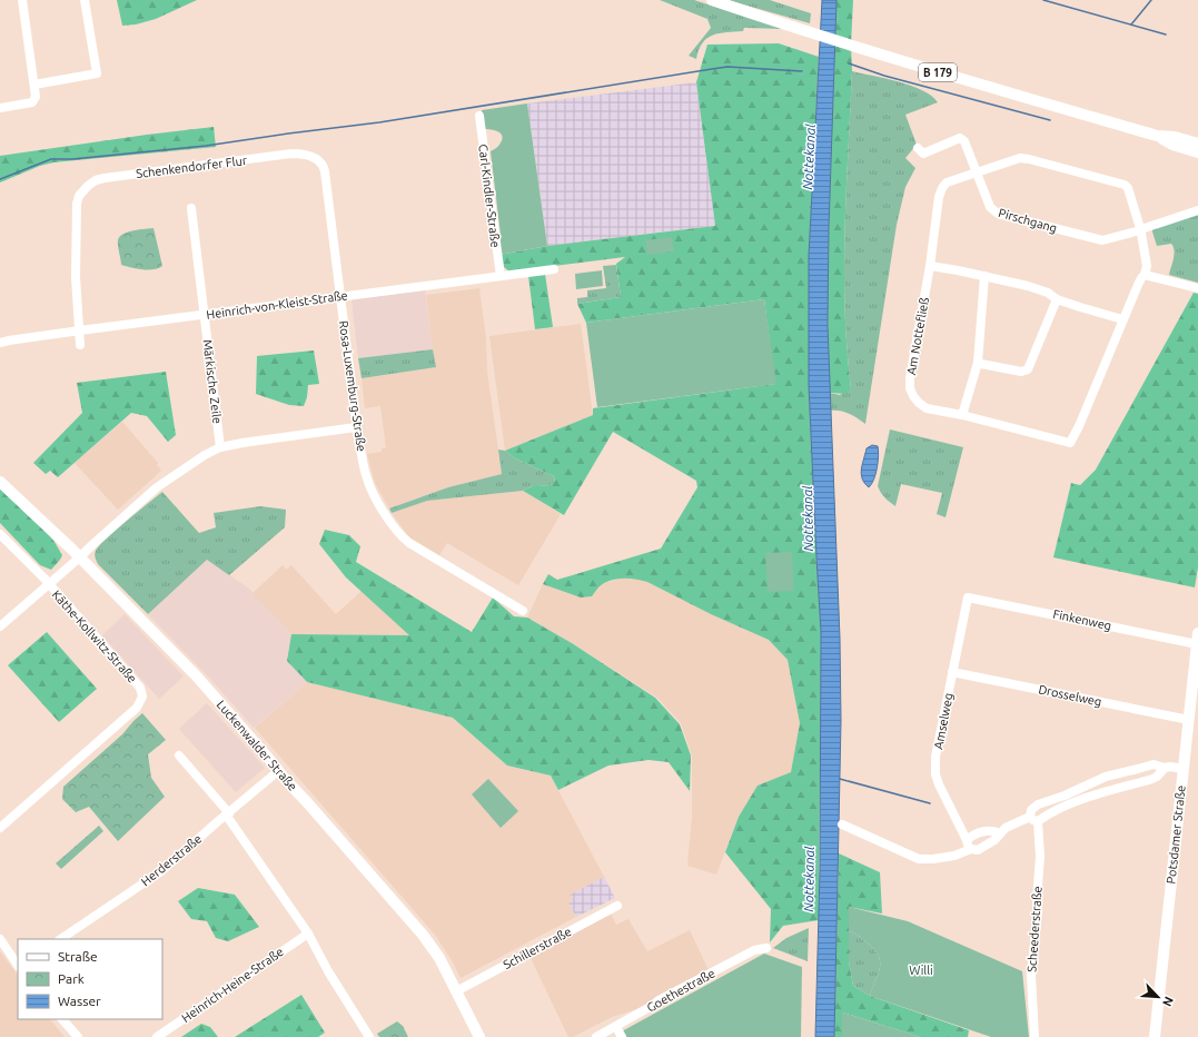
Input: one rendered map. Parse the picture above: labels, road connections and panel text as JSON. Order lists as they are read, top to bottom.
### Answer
{
  "streets": {
    "main road": ["B 179", "Luckenwalder Straße", "Potsdamer Straße"],
    "street": [
      "Schenkendorfer Flur",
      "Carl-Kindler-Straße",
      "Pirschgang",
      "Heinrich-von-Kleist-Straße",
      "Am Nottefließ",
      "Märkische Zeile",
      "Rosa-Luxemburg-Straße",
      "Finkenweg",
      "Käthe-Kollwitz-Straße",
      "Drosselweg",
      "Amselweg",
      "Herderstraße",
      "Scheederstraße",
      "Schillerstraße",
      "Heinrich-Heine-Straße",
      "Goethestraße"
    ]
  },
  "crossings": [
    ["Schenkendorfer Flur", "Heinrich-von-Kleist-Straße"],
    ["Schenkendorfer Flur", "Rosa-Luxemburg-Straße"],
    ["Carl-Kindler-Straße", "Heinrich-von-Kleist-Straße"],
    ["Pirschgang", "Am Nottefließ"],
    ["Heinrich-von-Kleist-Straße", "Märkische Zeile"],
    ["Heinrich-von-Kleist-Straße", "Rosa-Luxemburg-Straße"],
    ["Finkenweg", "Amselweg"],
    ["Finkenweg", "Potsdamer Straße"],
    ["Drosselweg", "Amselweg"],
    ["Drosselweg", "Potsdamer Straße"],
    ["Luckenwalder Straße", "Herderstraße"],
    ["Luckenwalder Straße", "Schillerstraße"]
  ],
  "water": ["Nottekanal"],
  "parks": ["Willi"],
  "legend": ["Straße", "Park", "Wasser"],
  "north": "bottom right"
}
